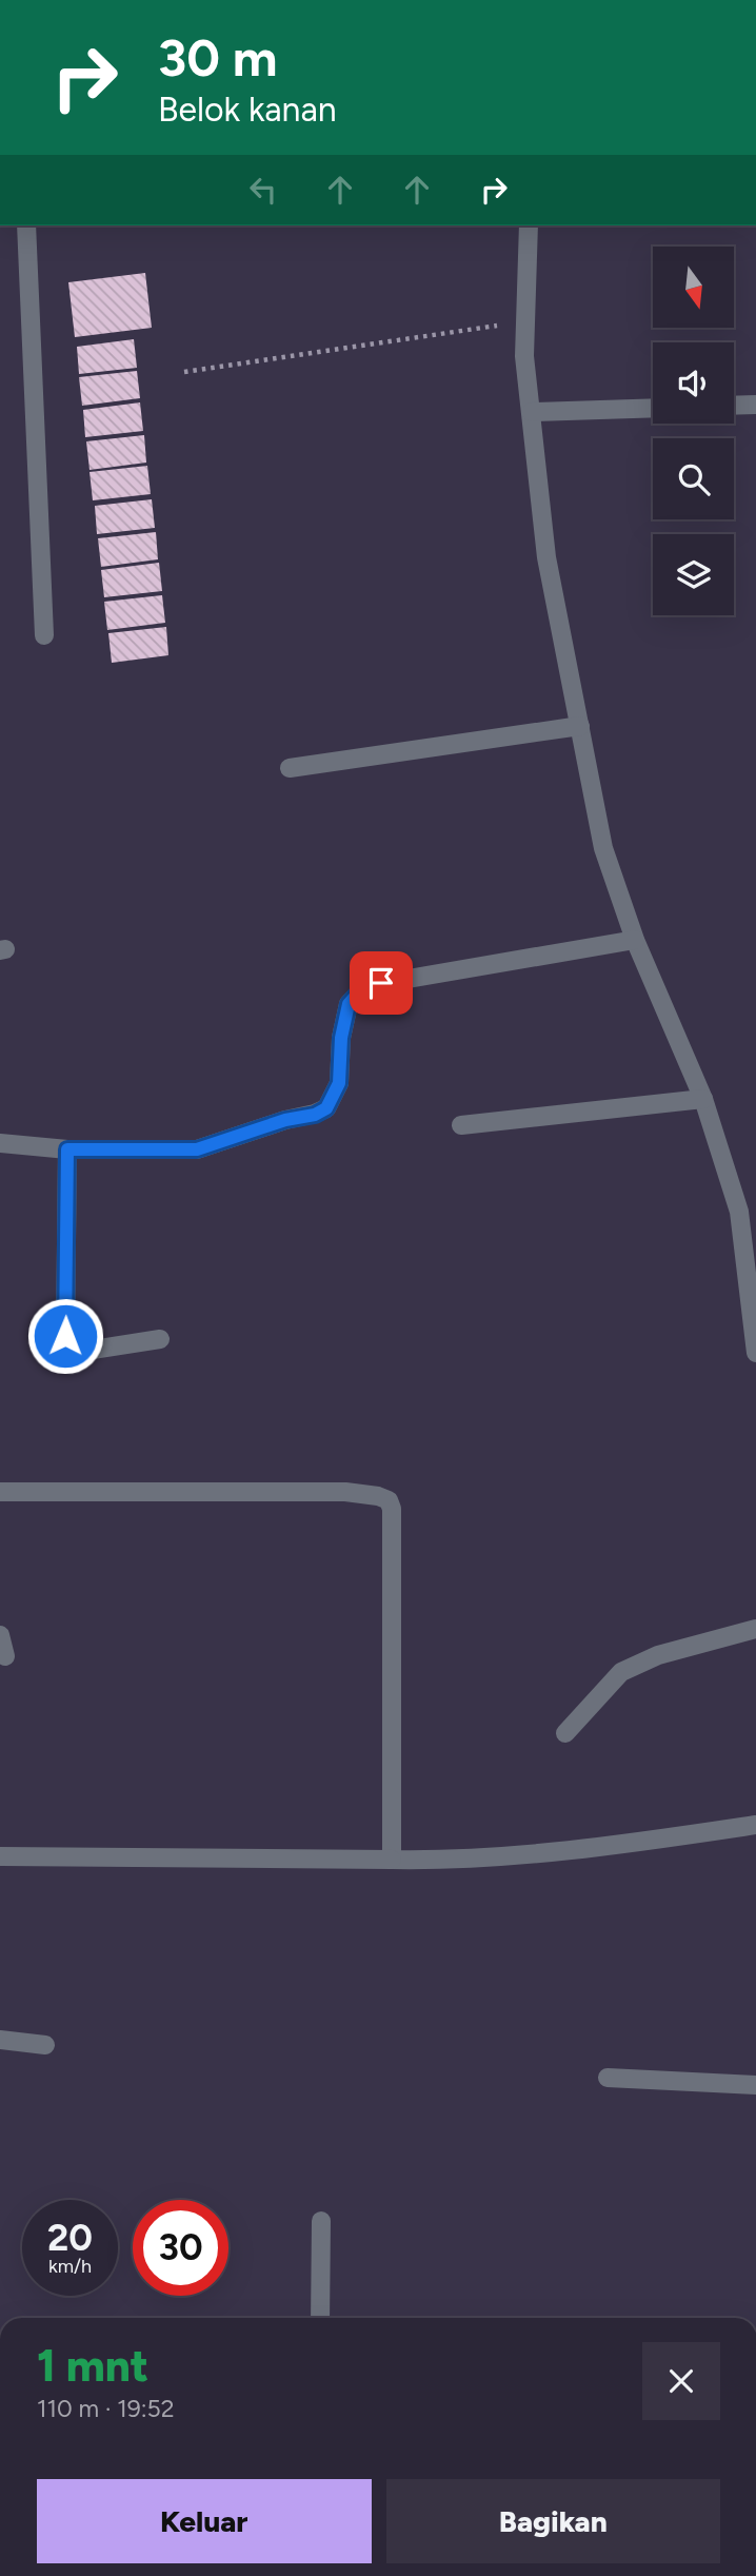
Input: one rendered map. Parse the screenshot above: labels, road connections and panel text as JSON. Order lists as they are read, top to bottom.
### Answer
{
  "north": "bottom",
  "page": {
    "turn": ["30 m", "Belok kanan"],
    "speed": "20 km/h",
    "limit": "30",
    "heading": ["1 mnt", "110 m · 19:52"],
    "buttons": ["Keluar", "Bagikan"]
  }
}
